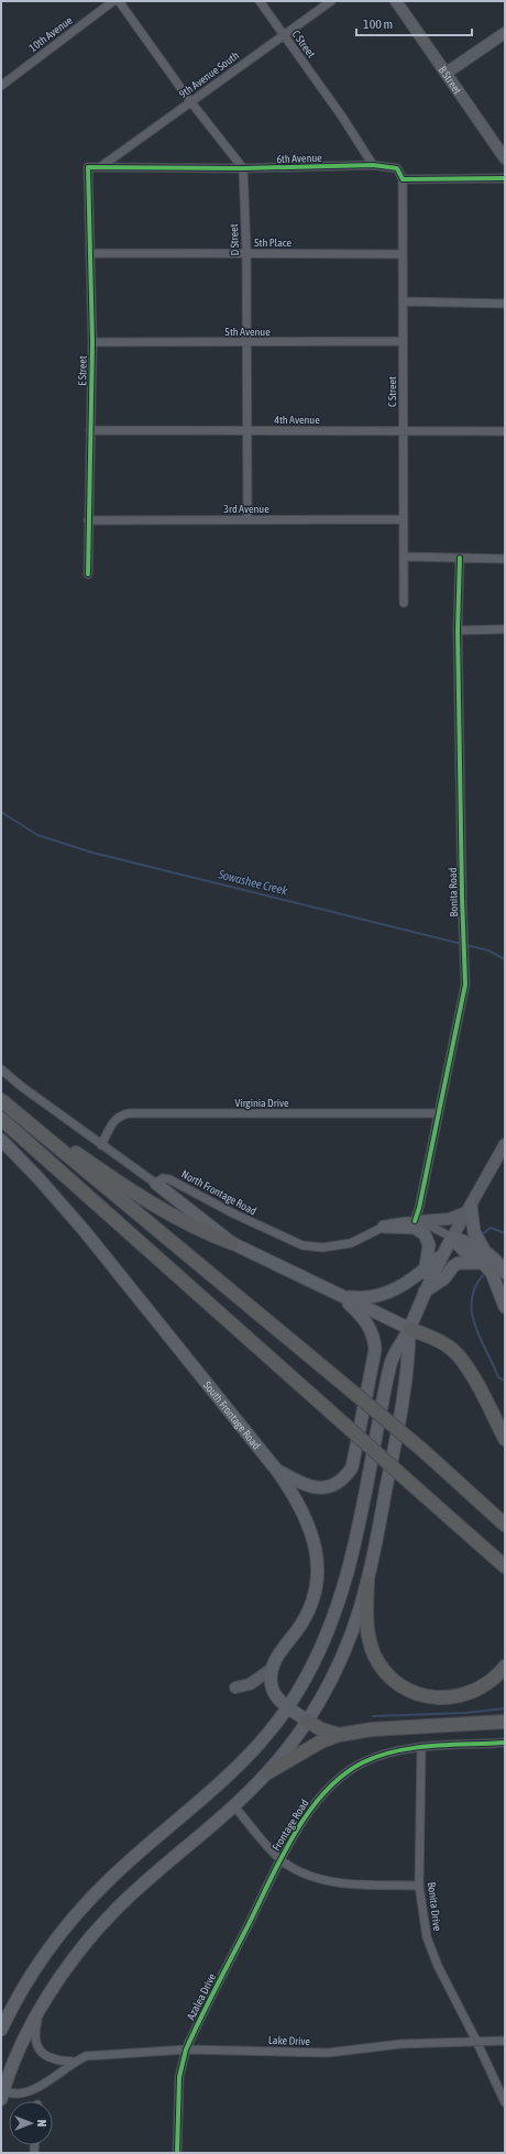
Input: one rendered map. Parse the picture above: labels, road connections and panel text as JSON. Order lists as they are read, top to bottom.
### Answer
{
  "streets": {
    "main road": ["South Frontage Road"],
    "street": [
      "10th Avenue",
      "C Street",
      "9th Avenue South",
      "B Street",
      "6th Avenue",
      "D Street",
      "5th Place",
      "5th Avenue",
      "E Street",
      "4th Avenue",
      "3rd Avenue",
      "Bonita Road",
      "Virginia Drive",
      "North Frontage Road",
      "Frontage Road",
      "Bonita Drive",
      "Azalea Drive",
      "Lake Drive"
    ]
  },
  "crossings": [
    ["C Street", "9th Avenue South"],
    ["C Street", "6th Avenue"],
    ["C Street", "5th Place"],
    ["C Street", "5th Avenue"],
    ["C Street", "4th Avenue"],
    ["C Street", "3rd Avenue"],
    ["9th Avenue South", "6th Avenue"],
    ["6th Avenue", "D Street"],
    ["6th Avenue", "E Street"],
    ["D Street", "5th Place"],
    ["D Street", "5th Avenue"],
    ["D Street", "4th Avenue"],
    ["D Street", "3rd Avenue"],
    ["5th Place", "E Street"],
    ["5th Avenue", "E Street"],
    ["E Street", "4th Avenue"],
    ["E Street", "3rd Avenue"],
    ["Bonita Road", "Virginia Drive"],
    ["Bonita Road", "North Frontage Road"],
    ["Frontage Road", "Bonita Drive"],
    ["Frontage Road", "Azalea Drive"],
    ["Bonita Drive", "Lake Drive"],
    ["Azalea Drive", "Lake Drive"]
  ],
  "water": ["Sowashee Creek"],
  "scale_bar": "100 m",
  "north": "right"
}
